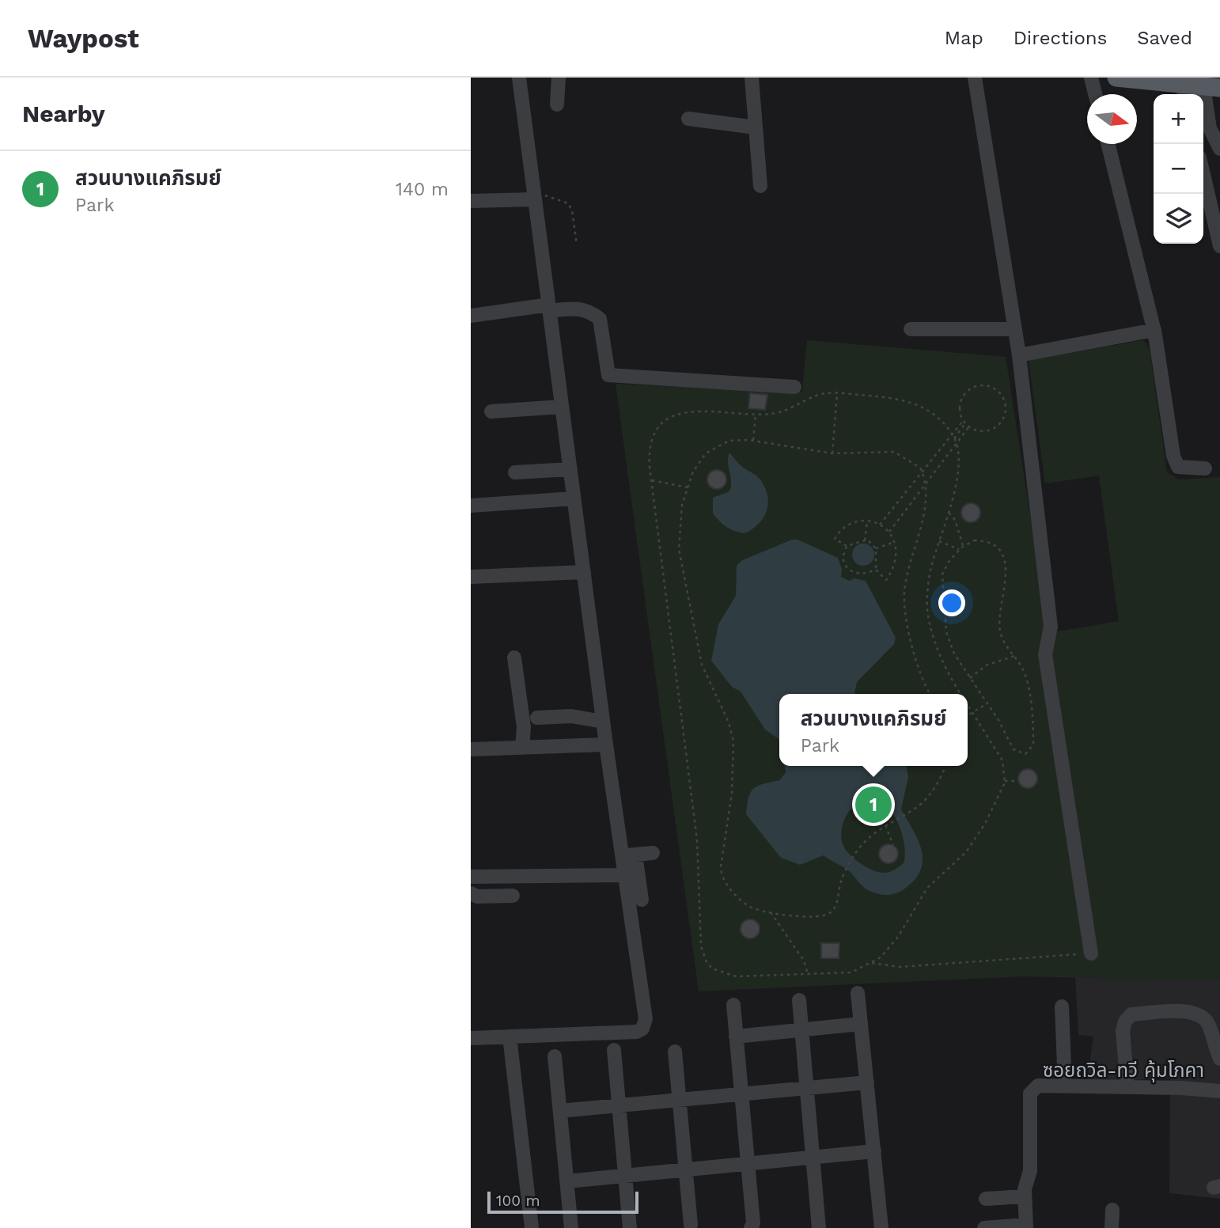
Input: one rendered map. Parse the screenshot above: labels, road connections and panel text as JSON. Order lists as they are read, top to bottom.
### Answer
{
  "streets": {
    "street": ["ซอยถวิล-ทวี คุ้มโภคา"]
  },
  "scale_bar": "100 m",
  "north": "right",
  "page": {
    "header": "Waypost",
    "nav": ["Map", "Directions", "Saved"],
    "heading": "Nearby",
    "map_buttons": ["+", "−"],
    "list": [
      {
        "mark": "1",
        "name": "สวนบางแคภิรมย์",
        "note": "Park",
        "value": "140 m"
      }
    ],
    "popup": ["สวนบางแคภิรมย์", "Park"],
    "pins": "1",
    "scale": "100 m"
  }
}
